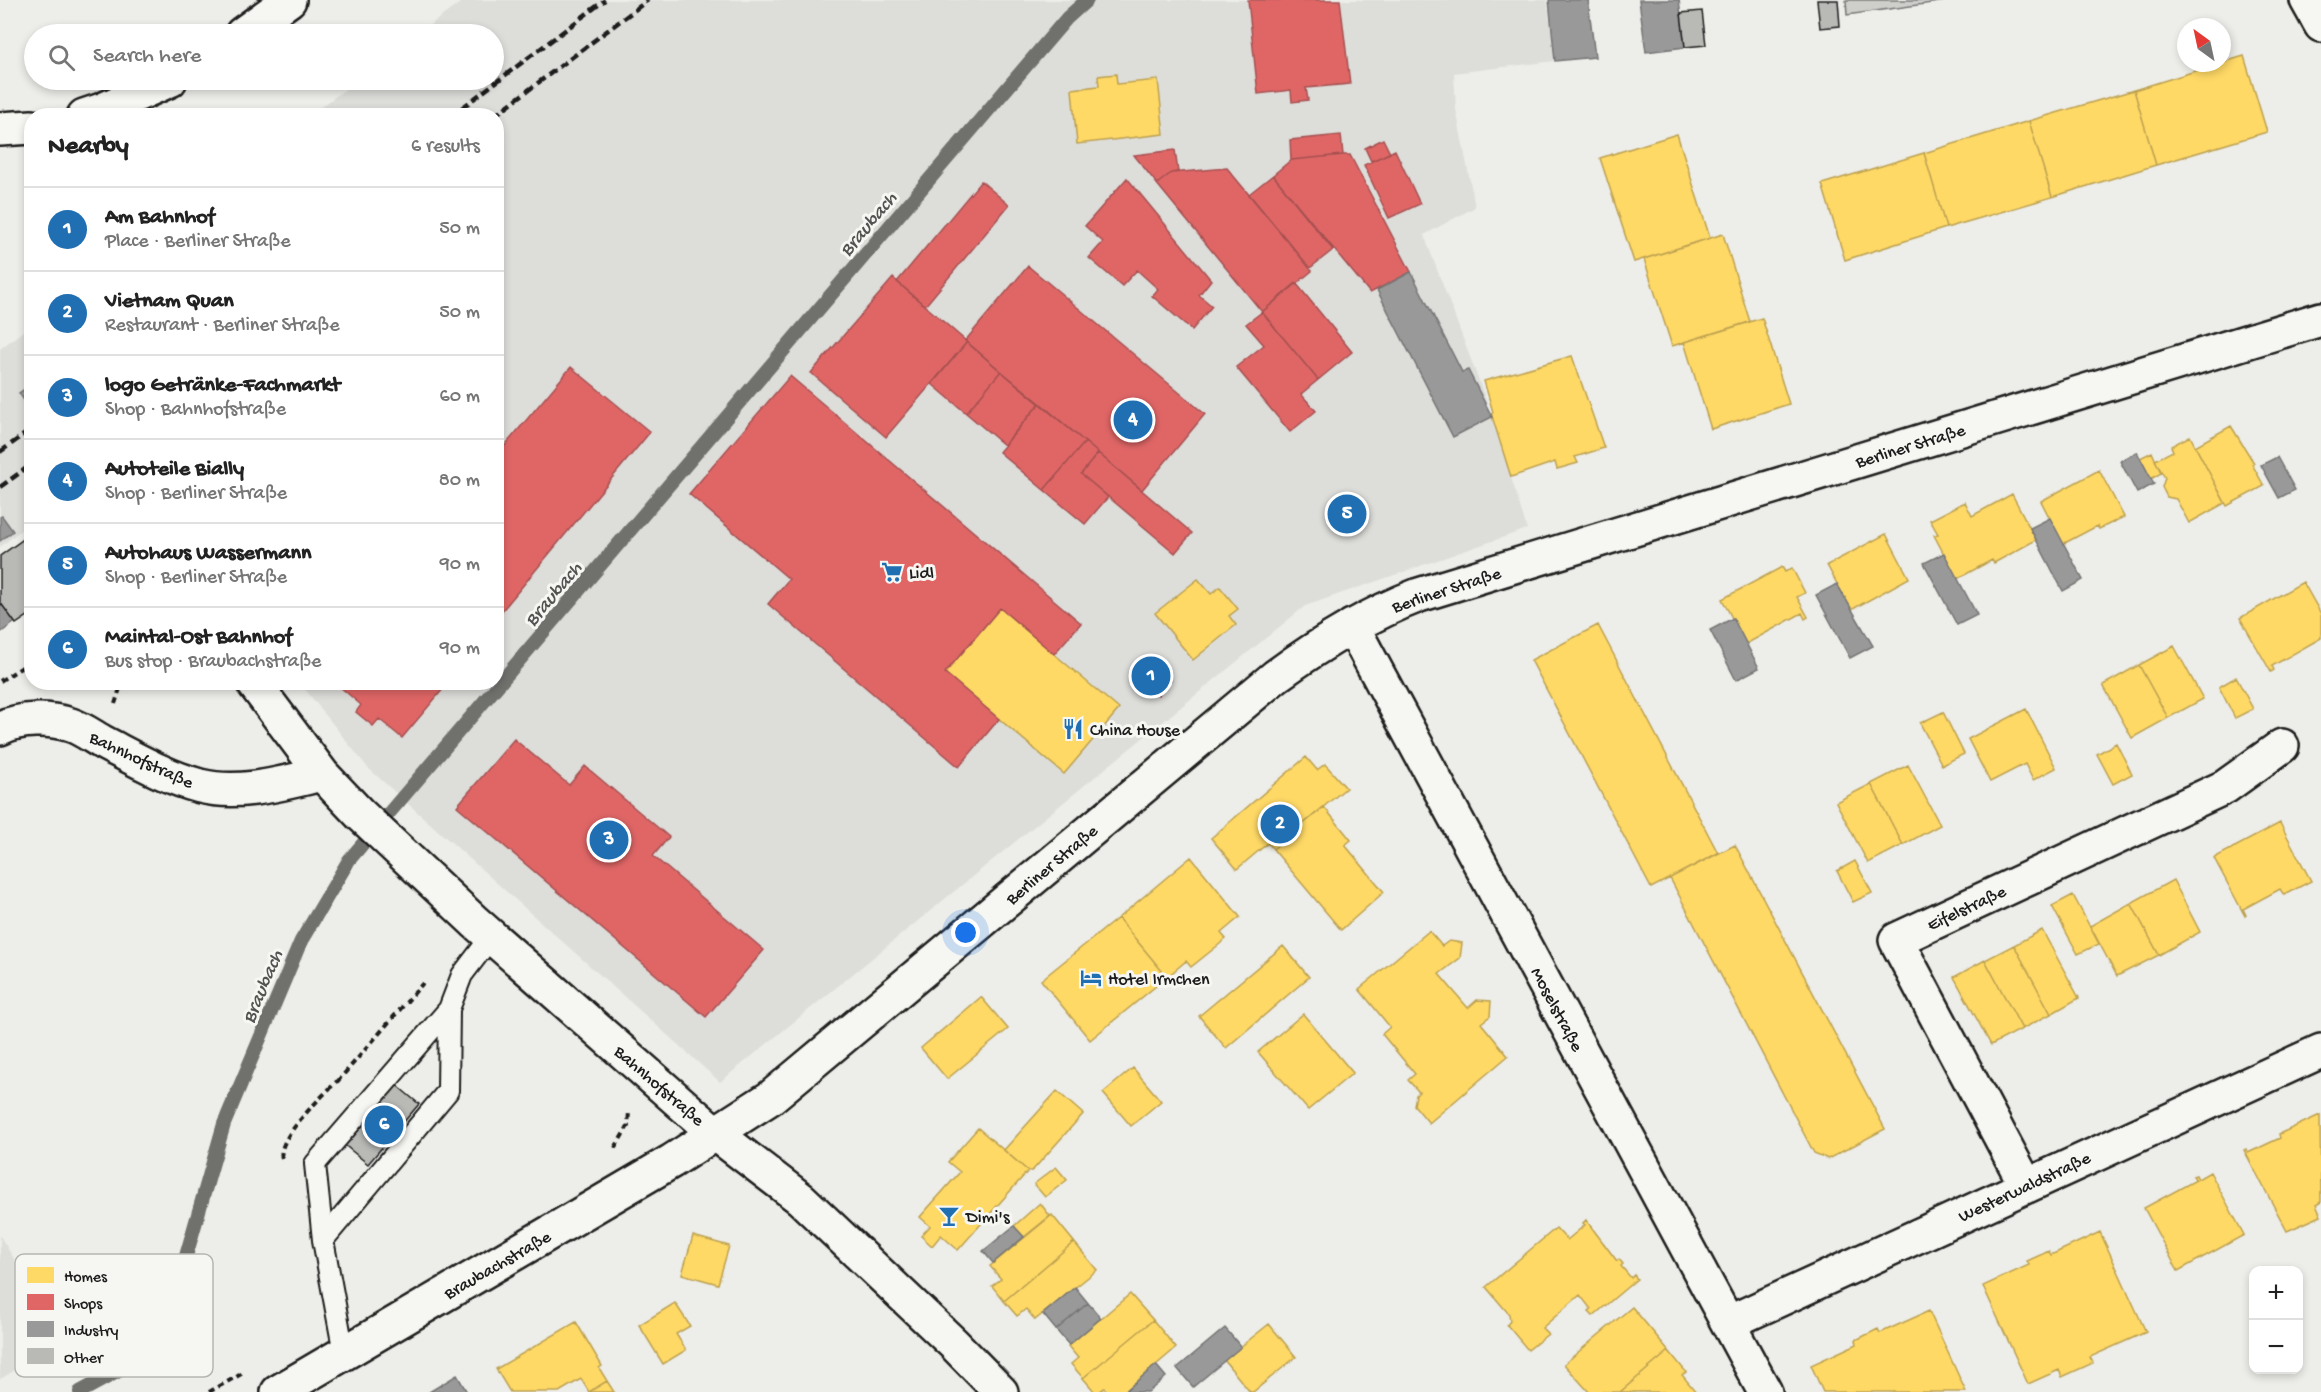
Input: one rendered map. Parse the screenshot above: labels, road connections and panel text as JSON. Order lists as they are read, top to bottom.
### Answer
{
  "streets": {
    "street": [
      "Berliner Straße",
      "Bahnhofstraße",
      "Eifelstraße",
      "Moselstraße",
      "Westerwaldstraße",
      "Braubachstraße"
    ]
  },
  "crossings": [
    ["Berliner Straße", "Bahnhofstraße"],
    ["Berliner Straße", "Moselstraße"],
    ["Berliner Straße", "Braubachstraße"],
    ["Bahnhofstraße", "Braubachstraße"],
    ["Eifelstraße", "Westerwaldstraße"],
    ["Moselstraße", "Westerwaldstraße"]
  ],
  "water": ["Braubach"],
  "places": {
    "supermarket": ["Lidl"],
    "restaurant": ["China House"],
    "hotel": ["Hotel Irmchen"],
    "bar": ["Dimi's"]
  },
  "legend": [
    "Homes",
    "Shops",
    "Industry",
    "Other"
  ],
  "north": "top left",
  "page": {
    "search": "Search here",
    "heading": ["Nearby", "6 results"],
    "list": [
      {
        "mark": "1",
        "name": "Am Bahnhof",
        "note": "Place · Berliner Straße",
        "value": "50 m"
      },
      {
        "mark": "2",
        "name": "Vietnam Quan",
        "note": "Restaurant · Berliner Straße",
        "value": "50 m"
      },
      {
        "mark": "3",
        "name": "logo Getränke-Fachmarkt",
        "note": "Shop · Bahnhofstraße",
        "value": "60 m"
      },
      {
        "mark": "4",
        "name": "Autoteile Bially",
        "note": "Shop · Berliner Straße",
        "value": "80 m"
      },
      {
        "mark": "5",
        "name": "Autohaus Wassermann",
        "note": "Shop · Berliner Straße",
        "value": "90 m"
      },
      {
        "mark": "6",
        "name": "Maintal-Ost Bahnhof",
        "note": "Bus stop · Braubachstraße",
        "value": "90 m"
      }
    ],
    "pins": [
      "4",
      "5",
      "1",
      "2",
      "3",
      "6"
    ],
    "map_buttons": ["+", "−"]
  }
}
